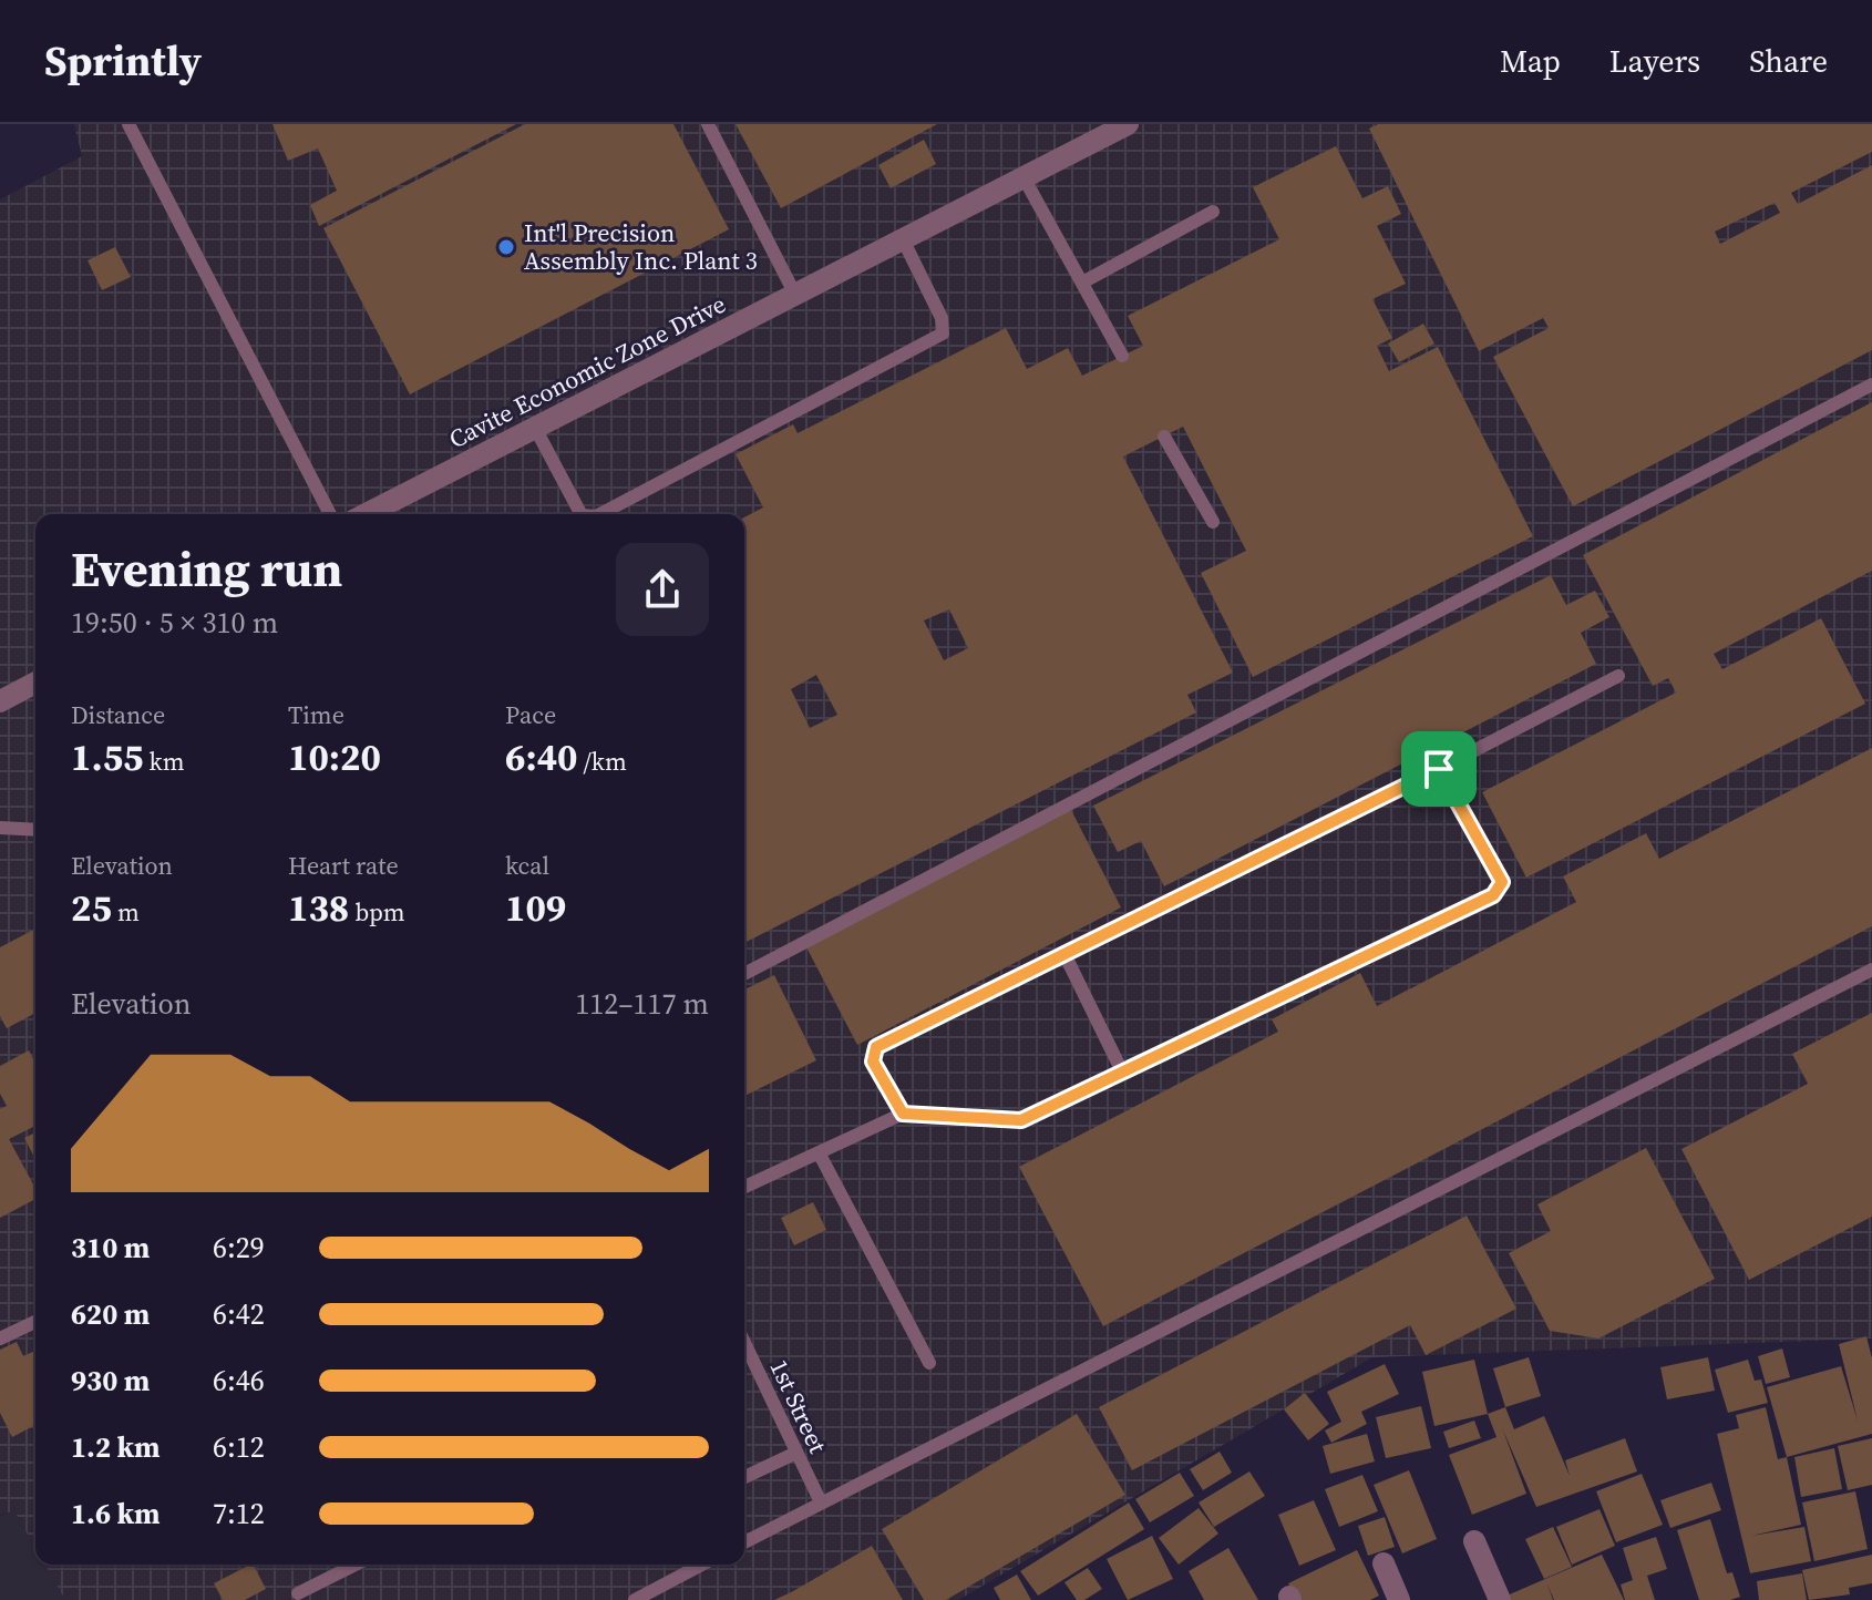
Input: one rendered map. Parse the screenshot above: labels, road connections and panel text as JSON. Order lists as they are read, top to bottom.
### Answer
{
  "streets": {
    "street": ["Cavite Economic Zone Drive"],
    "lane": ["1st Street"]
  },
  "places": ["Int'l Precision Assembly Inc. Plant 3"],
  "page": {
    "header": "Sprintly",
    "nav": ["Map", "Layers", "Share"],
    "heading": ["Evening run", "19:50 · 5 × 310 m"],
    "stats": [
      ["Distance", "1.55 km"],
      ["Time", "10:20"],
      ["Pace", "6:40 /km"],
      ["Elevation", "25 m"],
      ["Heart rate", "138 bpm"],
      ["kcal", "109"]
    ],
    "chart": ["Elevation", "112–117 m"],
    "list": [
      {
        "name": "310 m",
        "note": "6:29"
      },
      {
        "name": "620 m",
        "note": "6:42"
      },
      {
        "name": "930 m",
        "note": "6:46"
      },
      {
        "name": "1.2 km",
        "note": "6:12"
      },
      {
        "name": "1.6 km",
        "note": "7:12"
      }
    ]
  }
}
